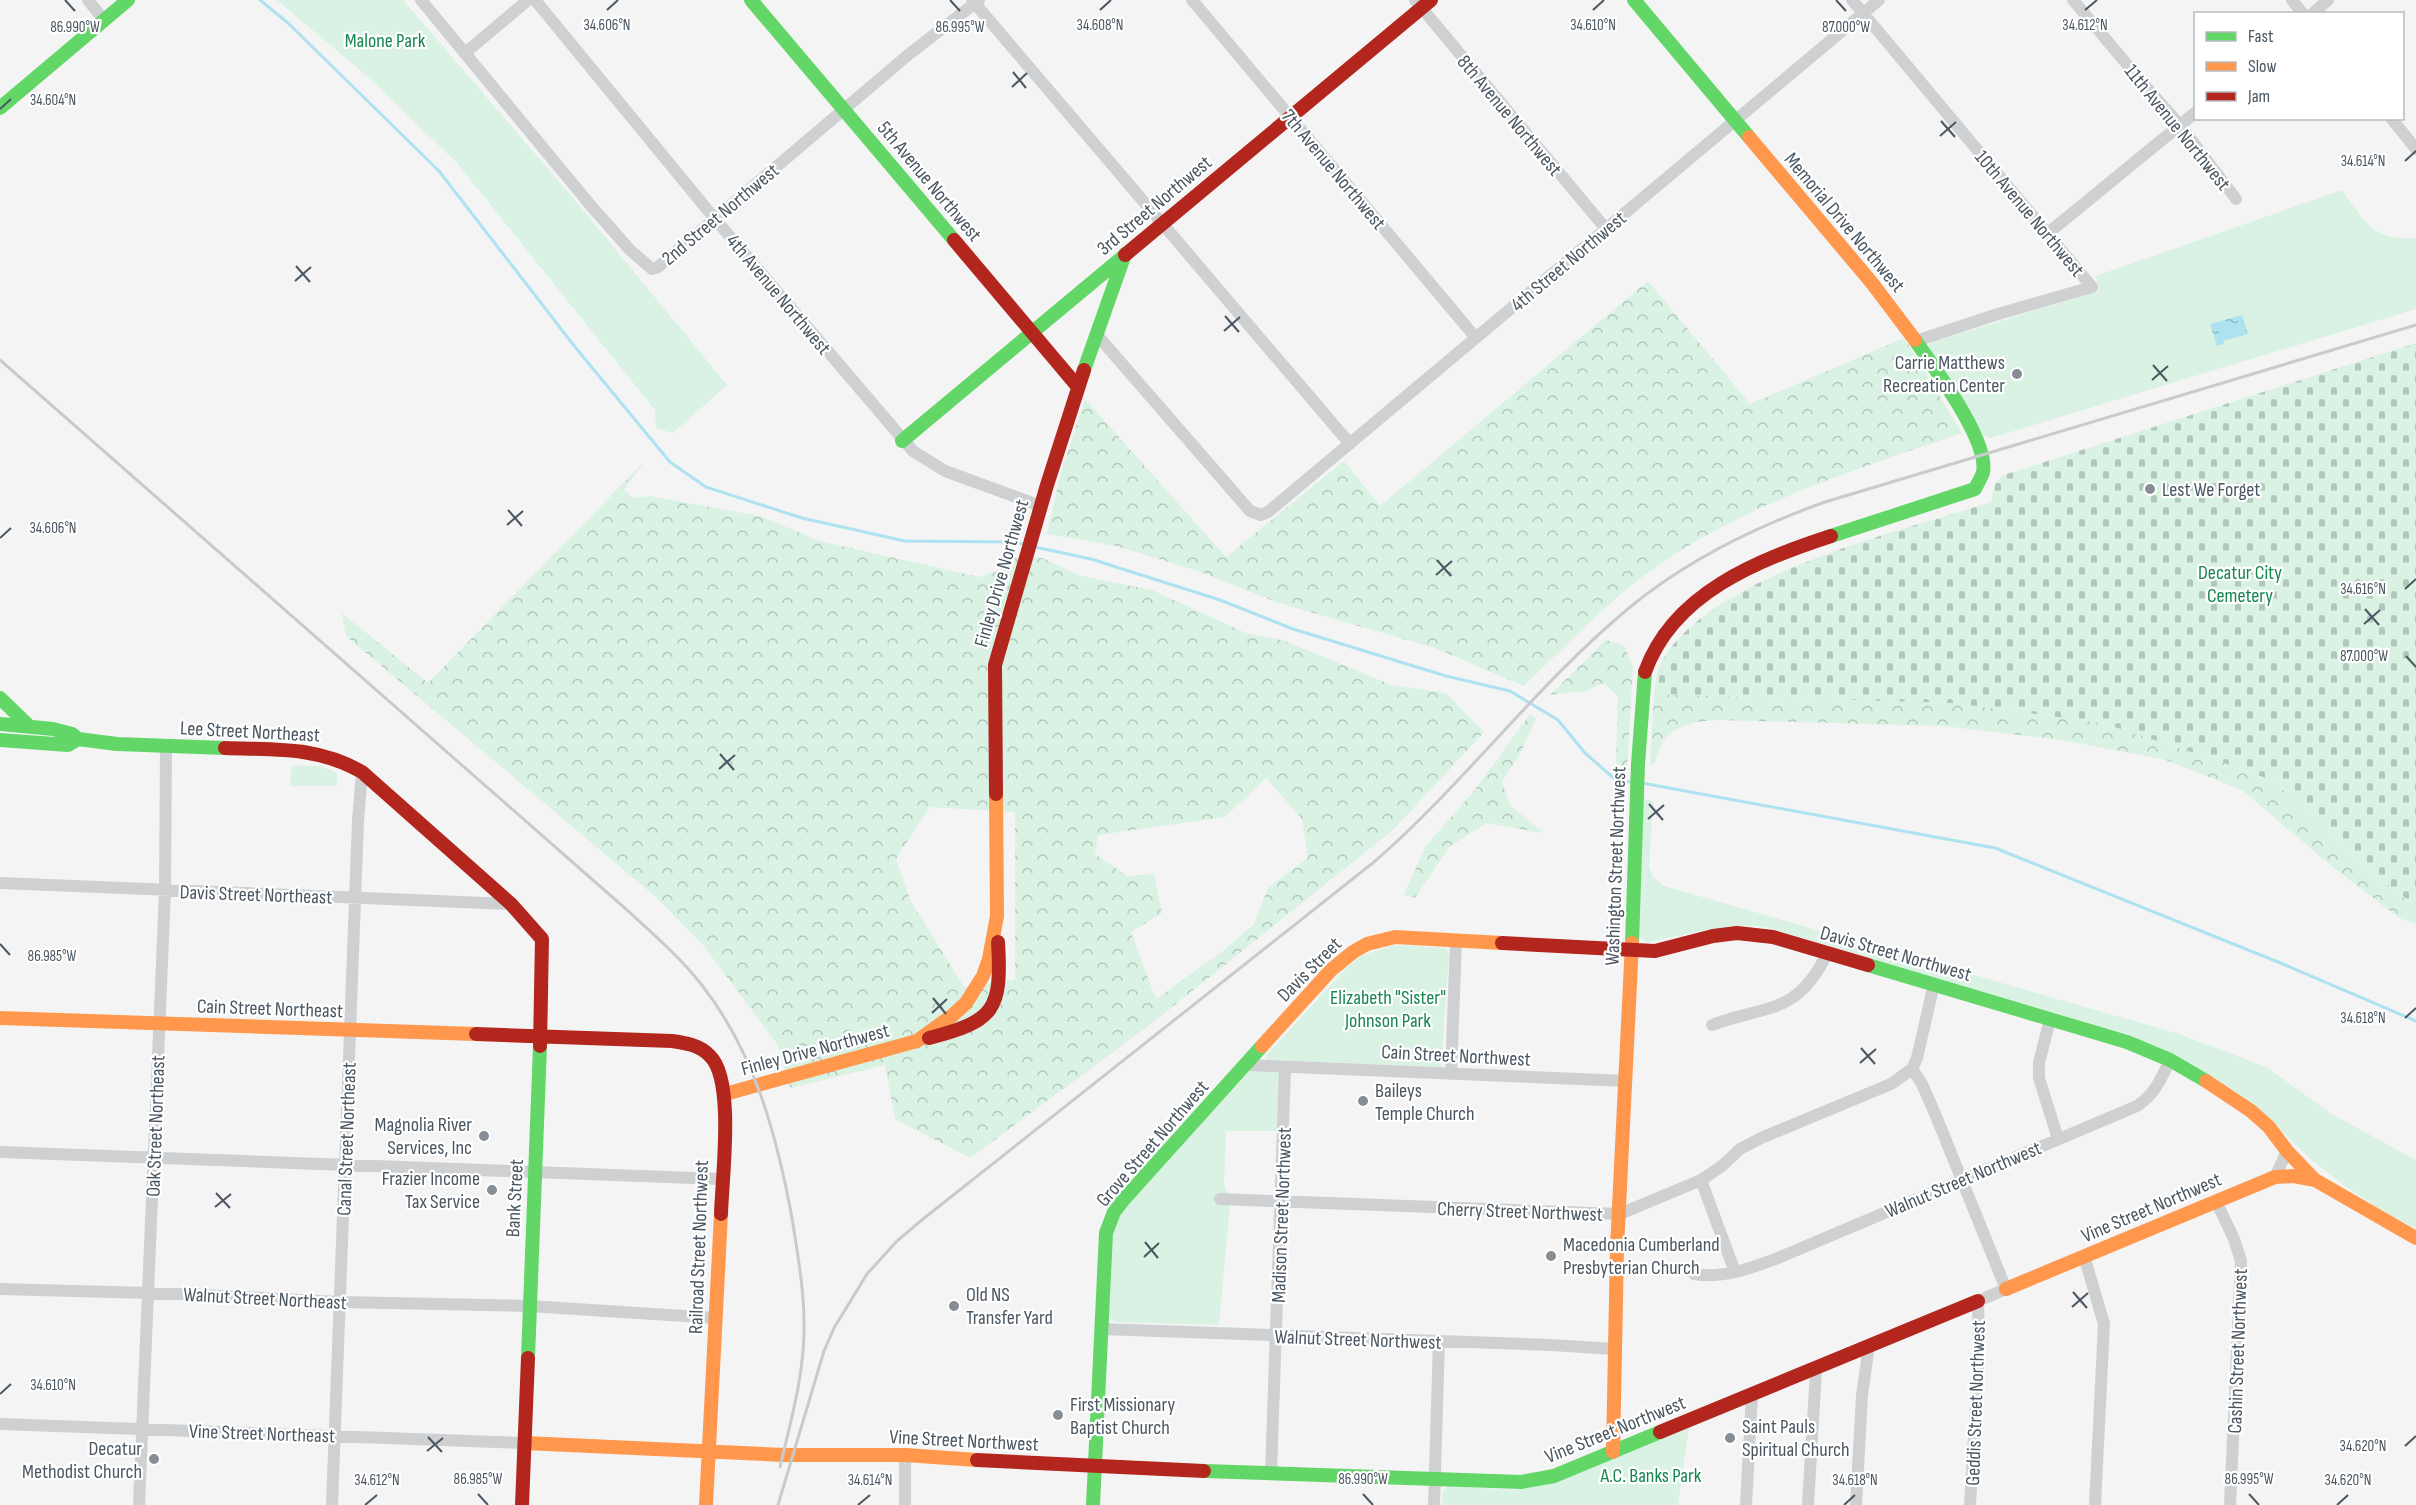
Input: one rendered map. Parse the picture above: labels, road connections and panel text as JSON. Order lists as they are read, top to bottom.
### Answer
{
  "streets": {
    "street": [
      "8th Avenue Northwest",
      "11th Avenue Northwest",
      "7th Avenue Northwest",
      "5th Avenue Northwest",
      "3rd Street Northwest",
      "10th Avenue Northwest",
      "2nd Street Northwest",
      "Memorial Drive Northwest",
      "4th Street Northwest",
      "4th Avenue Northwest",
      "Finley Drive Northwest",
      "Lee Street Northeast",
      "Washington Street Northwest",
      "Davis Street Northeast",
      "Davis Street Northwest",
      "Davis Street",
      "Cain Street Northeast",
      "Cain Street Northwest",
      "Oak Street Northeast",
      "Canal Street Northeast",
      "Grove Street Northwest",
      "Walnut Street Northwest",
      "Bank Street",
      "Vine Street Northwest",
      "Cherry Street Northwest",
      "Madison Street Northwest",
      "Railroad Street Northwest",
      "Walnut Street Northeast",
      "Cashin Street Northwest",
      "Geddis Street Northwest",
      "Vine Street Northeast"
    ]
  },
  "crossings": [
    ["8th Avenue Northwest", "3rd Street Northwest"],
    ["8th Avenue Northwest", "4th Street Northwest"],
    ["7th Avenue Northwest", "3rd Street Northwest"],
    ["7th Avenue Northwest", "4th Street Northwest"],
    ["5th Avenue Northwest", "3rd Street Northwest"],
    ["5th Avenue Northwest", "2nd Street Northwest"],
    ["5th Avenue Northwest", "Finley Drive Northwest"],
    ["3rd Street Northwest", "4th Avenue Northwest"],
    ["3rd Street Northwest", "Finley Drive Northwest"],
    ["10th Avenue Northwest", "Memorial Drive Northwest"],
    ["10th Avenue Northwest", "4th Street Northwest"],
    ["2nd Street Northwest", "4th Avenue Northwest"],
    ["Memorial Drive Northwest", "4th Street Northwest"],
    ["Memorial Drive Northwest", "Washington Street Northwest"],
    ["4th Street Northwest", "Finley Drive Northwest"],
    ["4th Avenue Northwest", "Finley Drive Northwest"],
    ["Finley Drive Northwest", "Railroad Street Northwest"],
    ["Lee Street Northeast", "Davis Street Northeast"],
    ["Lee Street Northeast", "Oak Street Northeast"],
    ["Lee Street Northeast", "Canal Street Northeast"],
    ["Lee Street Northeast", "Bank Street"],
    ["Washington Street Northwest", "Davis Street Northwest"],
    ["Washington Street Northwest", "Cain Street Northwest"],
    ["Washington Street Northwest", "Walnut Street Northwest"],
    ["Washington Street Northwest", "Vine Street Northwest"],
    ["Washington Street Northwest", "Cherry Street Northwest"],
    ["Davis Street Northeast", "Oak Street Northeast"],
    ["Davis Street Northeast", "Canal Street Northeast"],
    ["Davis Street Northeast", "Bank Street"],
    ["Davis Street Northwest", "Davis Street"],
    ["Davis Street Northwest", "Walnut Street Northwest"],
    ["Davis Street Northwest", "Vine Street Northwest"],
    ["Davis Street", "Grove Street Northwest"],
    ["Cain Street Northeast", "Oak Street Northeast"],
    ["Cain Street Northeast", "Canal Street Northeast"],
    ["Cain Street Northeast", "Bank Street"],
    ["Cain Street Northeast", "Railroad Street Northwest"],
    ["Cain Street Northwest", "Madison Street Northwest"],
    ["Oak Street Northeast", "Walnut Street Northeast"],
    ["Oak Street Northeast", "Vine Street Northeast"],
    ["Canal Street Northeast", "Walnut Street Northeast"],
    ["Canal Street Northeast", "Vine Street Northeast"],
    ["Grove Street Northwest", "Walnut Street Northwest"],
    ["Grove Street Northwest", "Vine Street Northwest"],
    ["Walnut Street Northwest", "Madison Street Northwest"],
    ["Bank Street", "Vine Street Northwest"],
    ["Bank Street", "Railroad Street Northwest"],
    ["Bank Street", "Walnut Street Northeast"],
    ["Bank Street", "Vine Street Northeast"],
    ["Vine Street Northwest", "Madison Street Northwest"],
    ["Vine Street Northwest", "Railroad Street Northwest"],
    ["Vine Street Northwest", "Cashin Street Northwest"],
    ["Vine Street Northwest", "Geddis Street Northwest"],
    ["Vine Street Northwest", "Vine Street Northeast"],
    ["Cherry Street Northwest", "Madison Street Northwest"]
  ],
  "parks": [
    "Malone Park",
    "Decatur City Cemetery",
    "Elizabeth \"Sister\" Johnson Park",
    "A.C. Banks Park"
  ],
  "places": [
    "Carrie Matthews Recreation Center",
    "Lest We Forget",
    "Baileys Temple Church",
    "Magnolia River Services, Inc",
    "Frazier Income Tax Service",
    "Macedonia Cumberland Presbyterian Church",
    "Old NS Transfer Yard",
    "First Missionary Baptist Church",
    "Saint Pauls Spiritual Church",
    "Decatur Methodist Church"
  ],
  "legend": ["Fast", "Slow", "Jam"],
  "coordinates": [
    "34.606°N",
    "34.608°N",
    "34.610°N",
    "34.612°N",
    "86.990°W",
    "86.995°W",
    "87.000°W",
    "34.604°N",
    "34.614°N",
    "34.616°N",
    "86.985°W",
    "34.618°N",
    "34.620°N"
  ]
}
